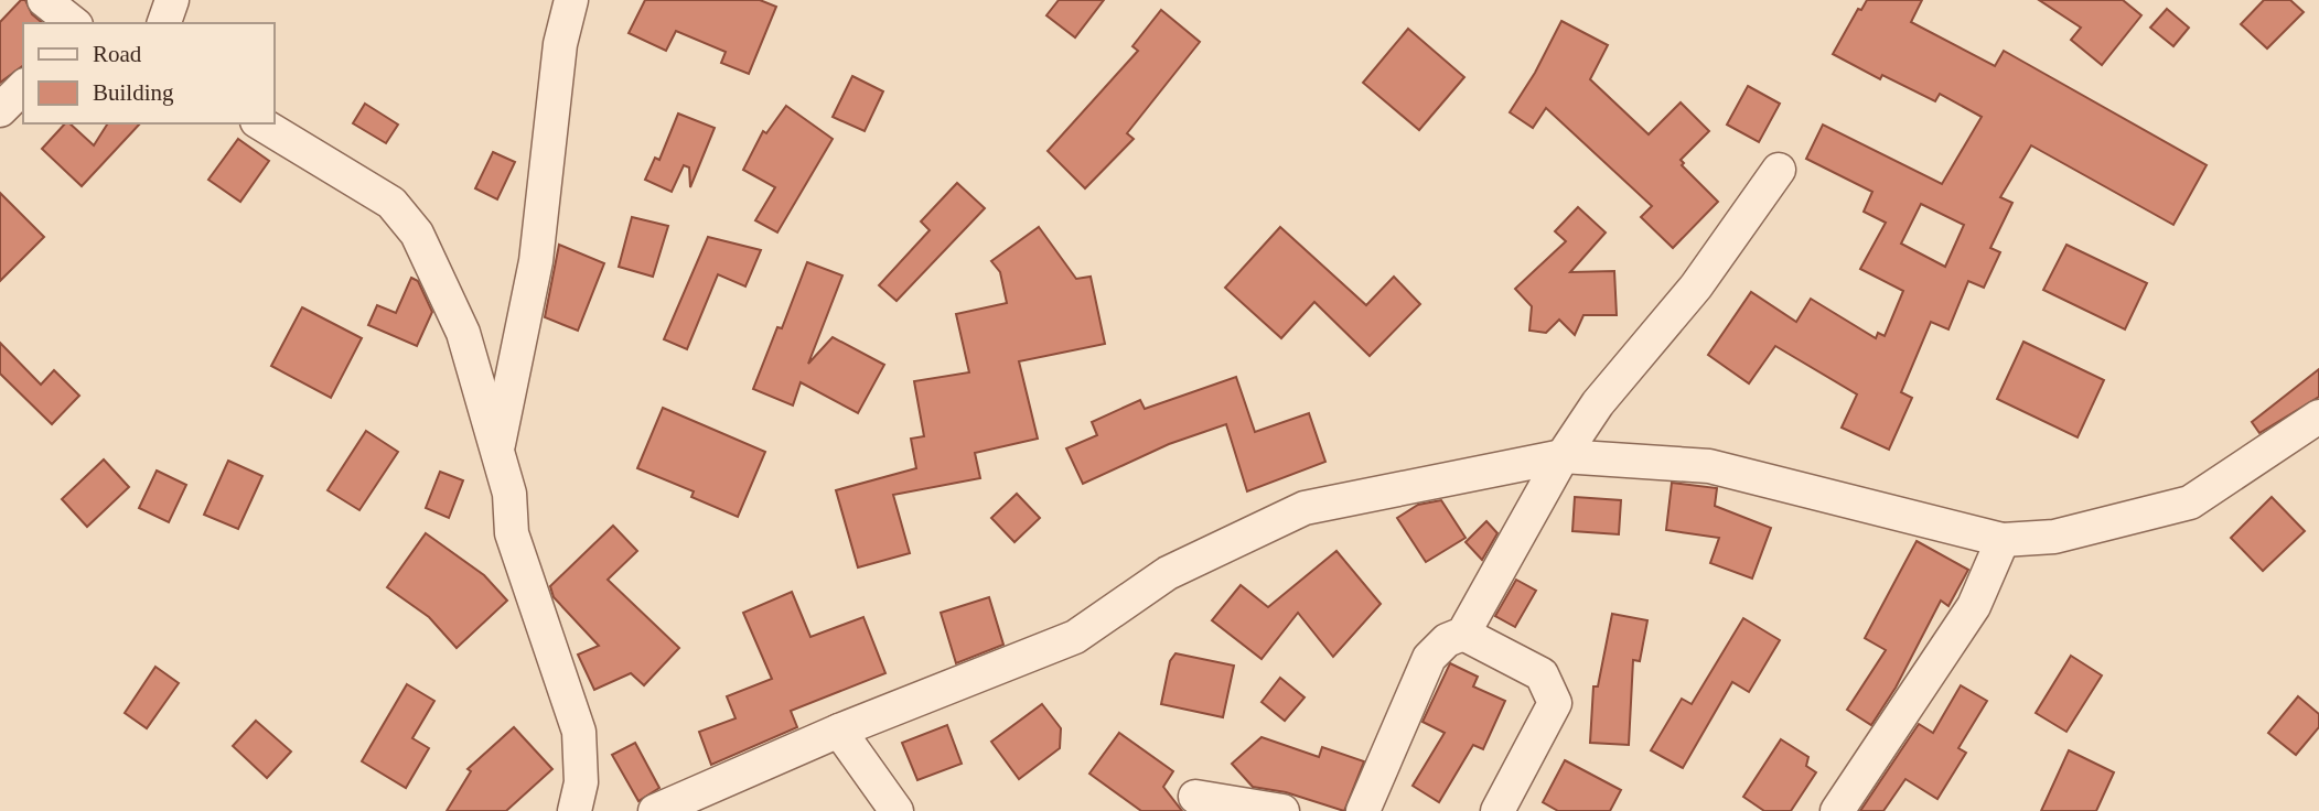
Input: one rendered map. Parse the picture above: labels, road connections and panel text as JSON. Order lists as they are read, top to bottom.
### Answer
{
  "legend": ["Road", "Building"]
}
